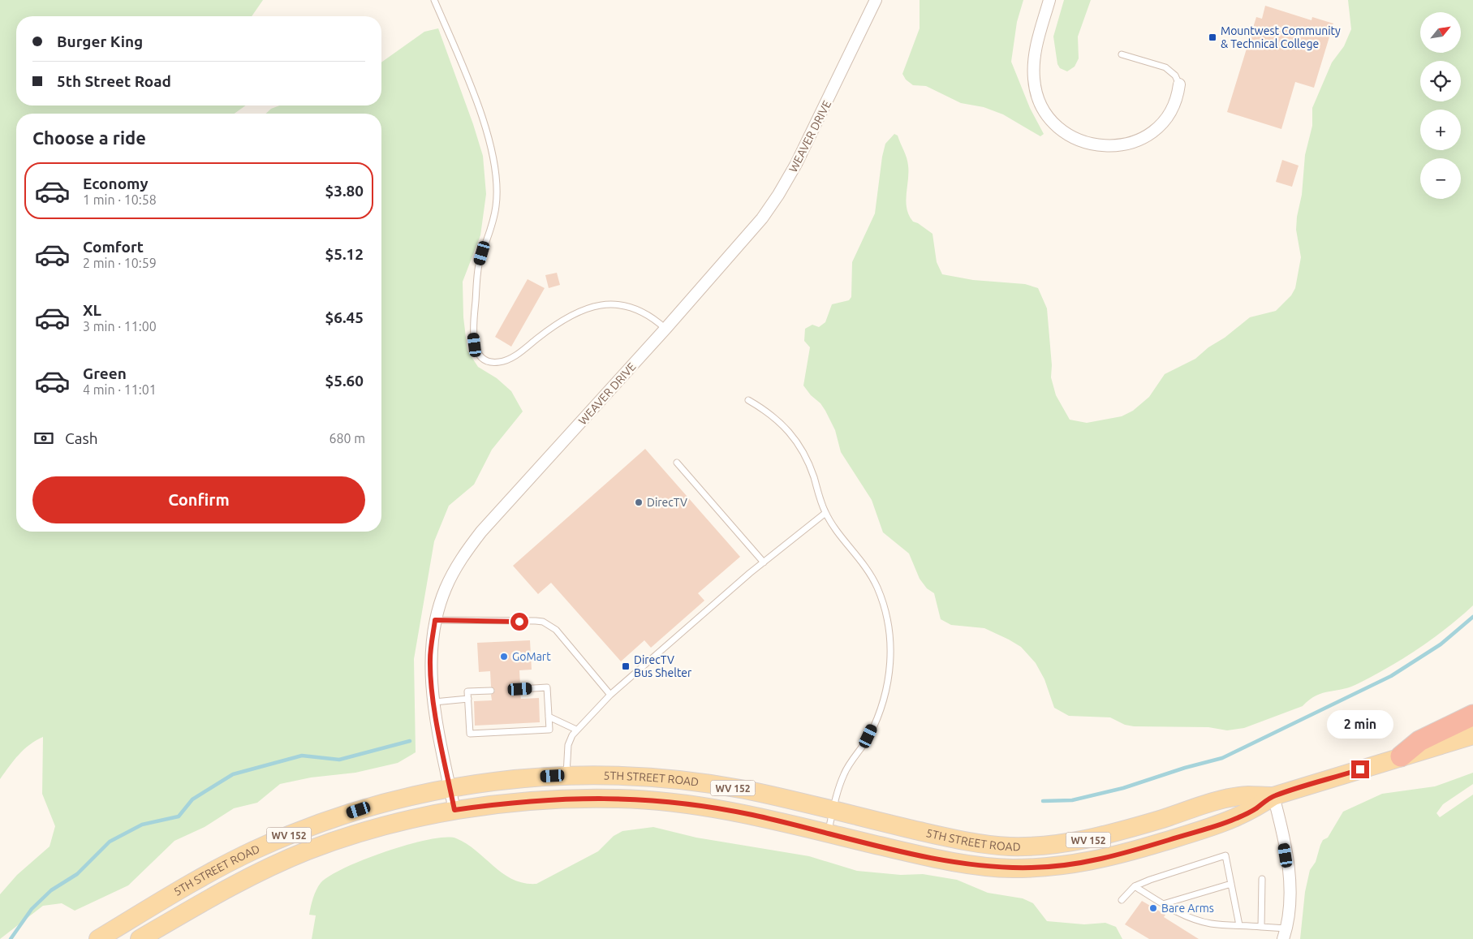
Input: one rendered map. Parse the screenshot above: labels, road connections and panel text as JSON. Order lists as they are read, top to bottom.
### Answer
{
  "streets": {
    "main road": ["5TH STREET ROAD", "WV 152"],
    "street": ["WEAVER DRIVE"]
  },
  "crossings": [
    ["WEAVER DRIVE", "5TH STREET ROAD"]
  ],
  "places": {
    "transit": ["Mountwest Community & Technical College", "DirecTV Bus Shelter"],
    "other": ["DirecTV", "GoMart", "Bare Arms"]
  },
  "north": "top right",
  "page": {
    "map_buttons": ["+", "−"],
    "banner": ["Burger King", "5th Street Road"],
    "heading": "Choose a ride",
    "list": [
      {
        "name": "Economy",
        "note": "1 min · 10:58",
        "value": "$3.80"
      },
      {
        "name": "Comfort",
        "note": "2 min · 10:59",
        "value": "$5.12"
      },
      {
        "name": "XL",
        "note": "3 min · 11:00",
        "value": "$6.45"
      },
      {
        "name": "Green",
        "note": "4 min · 11:01",
        "value": "$5.60"
      }
    ],
    "pay": ["Cash", "680 m"],
    "buttons": "Confirm",
    "bubble": "2 min"
  }
}
